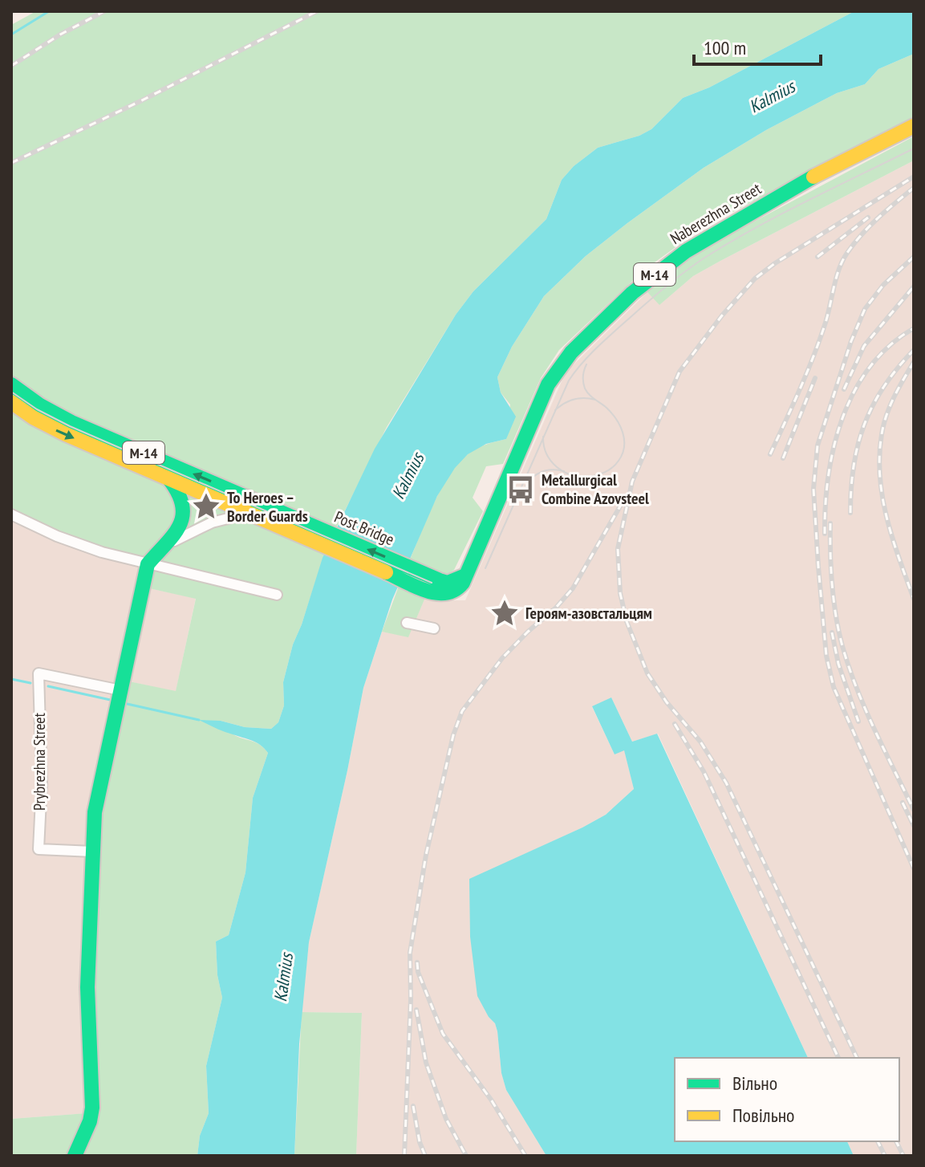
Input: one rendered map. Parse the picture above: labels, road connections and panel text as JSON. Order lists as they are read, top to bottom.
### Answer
{
  "streets": {
    "main road": ["Naberezhna Street", "М-14", "Post Bridge"],
    "street": ["Prybrezhna Street"]
  },
  "crossings": [
    ["Naberezhna Street", "Post Bridge"],
    ["М-14", "Post Bridge"]
  ],
  "water": ["Kalmius"],
  "places": {
    "bus stop": ["Metallurgical Combine Azovsteel"],
    "place": ["To Heroes – Border Guards", "Героям-азовстальцям"]
  },
  "legend": ["Вільно", "Повільно"],
  "scale_bar": "100 m"
}
